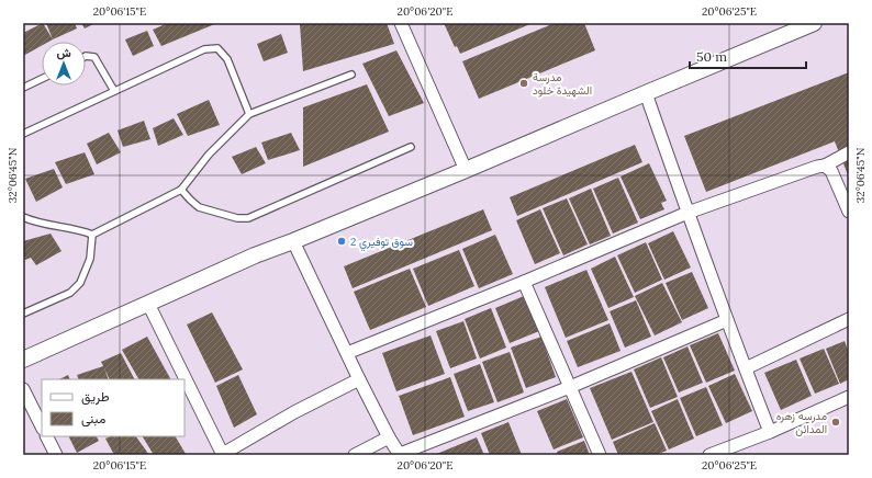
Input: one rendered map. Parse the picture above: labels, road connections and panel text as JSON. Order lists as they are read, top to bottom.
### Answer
{
  "places": ["مدرسة الشهيدة خلود", "سوق توفيري 2", "مدرسه زهره المدائن"],
  "legend": ["طريق", "مبنى"],
  "scale_bar": "50 m",
  "north": "top",
  "coordinates": [
    "20°06'15\"E",
    "20°06'20\"E",
    "20°06'25\"E",
    "32°06'45\"N"
  ]
}
